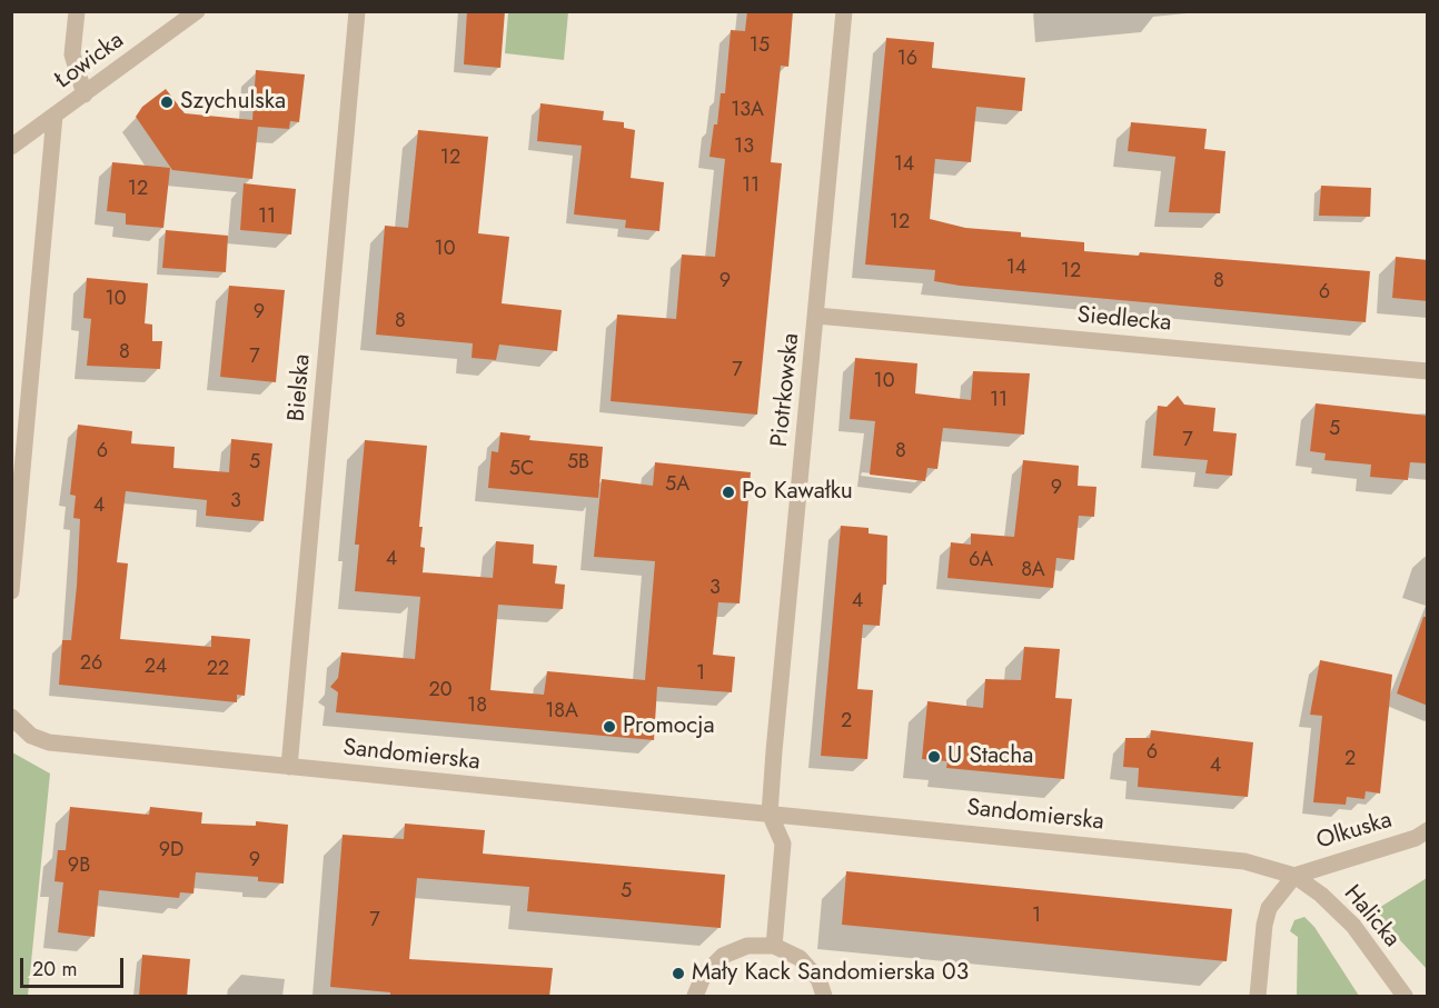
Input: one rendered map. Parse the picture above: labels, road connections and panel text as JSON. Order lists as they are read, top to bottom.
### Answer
{
  "streets": {
    "street": [
      "Łowicka",
      "Siedlecka",
      "Bielska",
      "Piotrkowska",
      "Sandomierska",
      "Olkuska",
      "Halicka"
    ]
  },
  "crossings": [
    ["Siedlecka", "Piotrkowska"],
    ["Bielska", "Sandomierska"],
    ["Piotrkowska", "Sandomierska"],
    ["Sandomierska", "Olkuska"],
    ["Sandomierska", "Halicka"],
    ["Olkuska", "Halicka"]
  ],
  "places": [
    "Szychulska",
    "Po Kawałku",
    "Promocja",
    "U Stacha",
    "Mały Kack Sandomierska 03"
  ],
  "house_numbers": [
    "15",
    "16",
    "13A",
    "13",
    "12",
    "14",
    "11",
    "12",
    "11",
    "12",
    "10",
    "14",
    "12",
    "9",
    "8",
    "6",
    "10",
    "9",
    "8",
    "8",
    "7",
    "7",
    "10",
    "11",
    "5",
    "7",
    "6",
    "8",
    "5",
    "5B",
    "5C",
    "5A",
    "9",
    "3",
    "4",
    "4",
    "6A",
    "8A",
    "3",
    "4",
    "26",
    "24",
    "22",
    "1",
    "20",
    "18",
    "18A",
    "2",
    "6",
    "2",
    "4",
    "9D",
    "9",
    "9B",
    "5",
    "1",
    "7"
  ],
  "scale_bar": "20 m"
}
